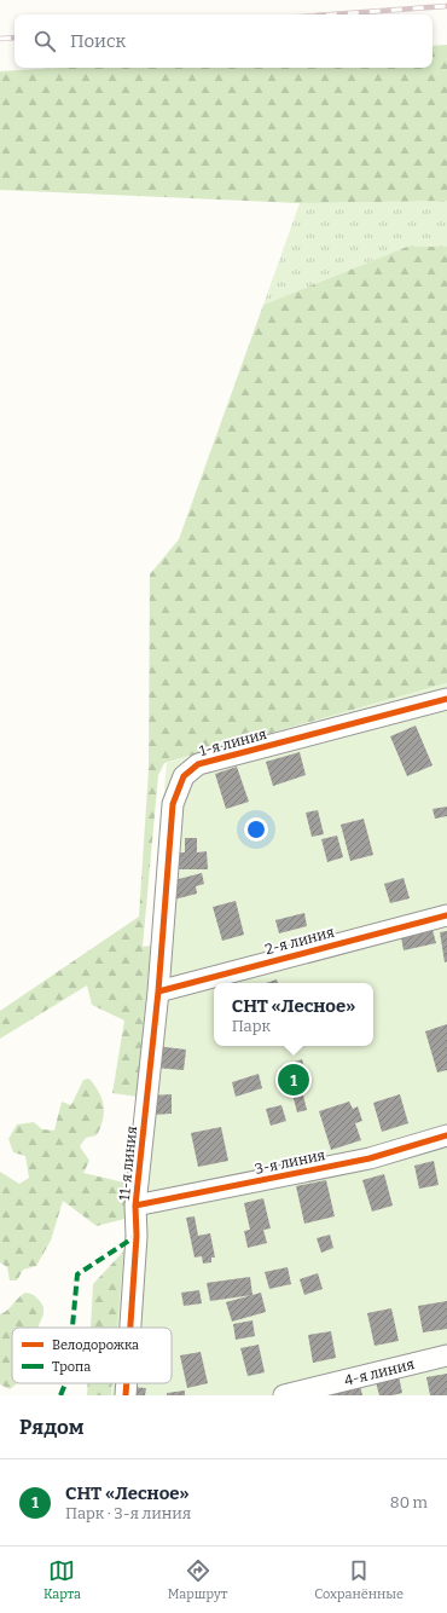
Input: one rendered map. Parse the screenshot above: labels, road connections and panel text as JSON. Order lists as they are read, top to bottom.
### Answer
{
  "streets": {
    "street": [
      "1-я линия",
      "2-я линия",
      "3-я линия",
      "11-я линия",
      "4-я линия"
    ]
  },
  "crossings": [
    ["1-я линия", "2-я линия"],
    ["1-я линия", "11-я линия"],
    ["2-я линия", "11-я линия"],
    ["3-я линия", "11-я линия"]
  ],
  "legend": ["Велодорожка", "Тропа"],
  "page": {
    "search": "Поиск",
    "popup": ["СНТ «Лесное»", "Парк"],
    "pins": "1",
    "heading": "Рядом",
    "list": [
      {
        "mark": "1",
        "name": "СНТ «Лесное»",
        "note": "Парк · 3-я линия",
        "value": "80 m"
      }
    ],
    "nav": ["Карта", "Маршрут", "Сохранённые"]
  }
}
